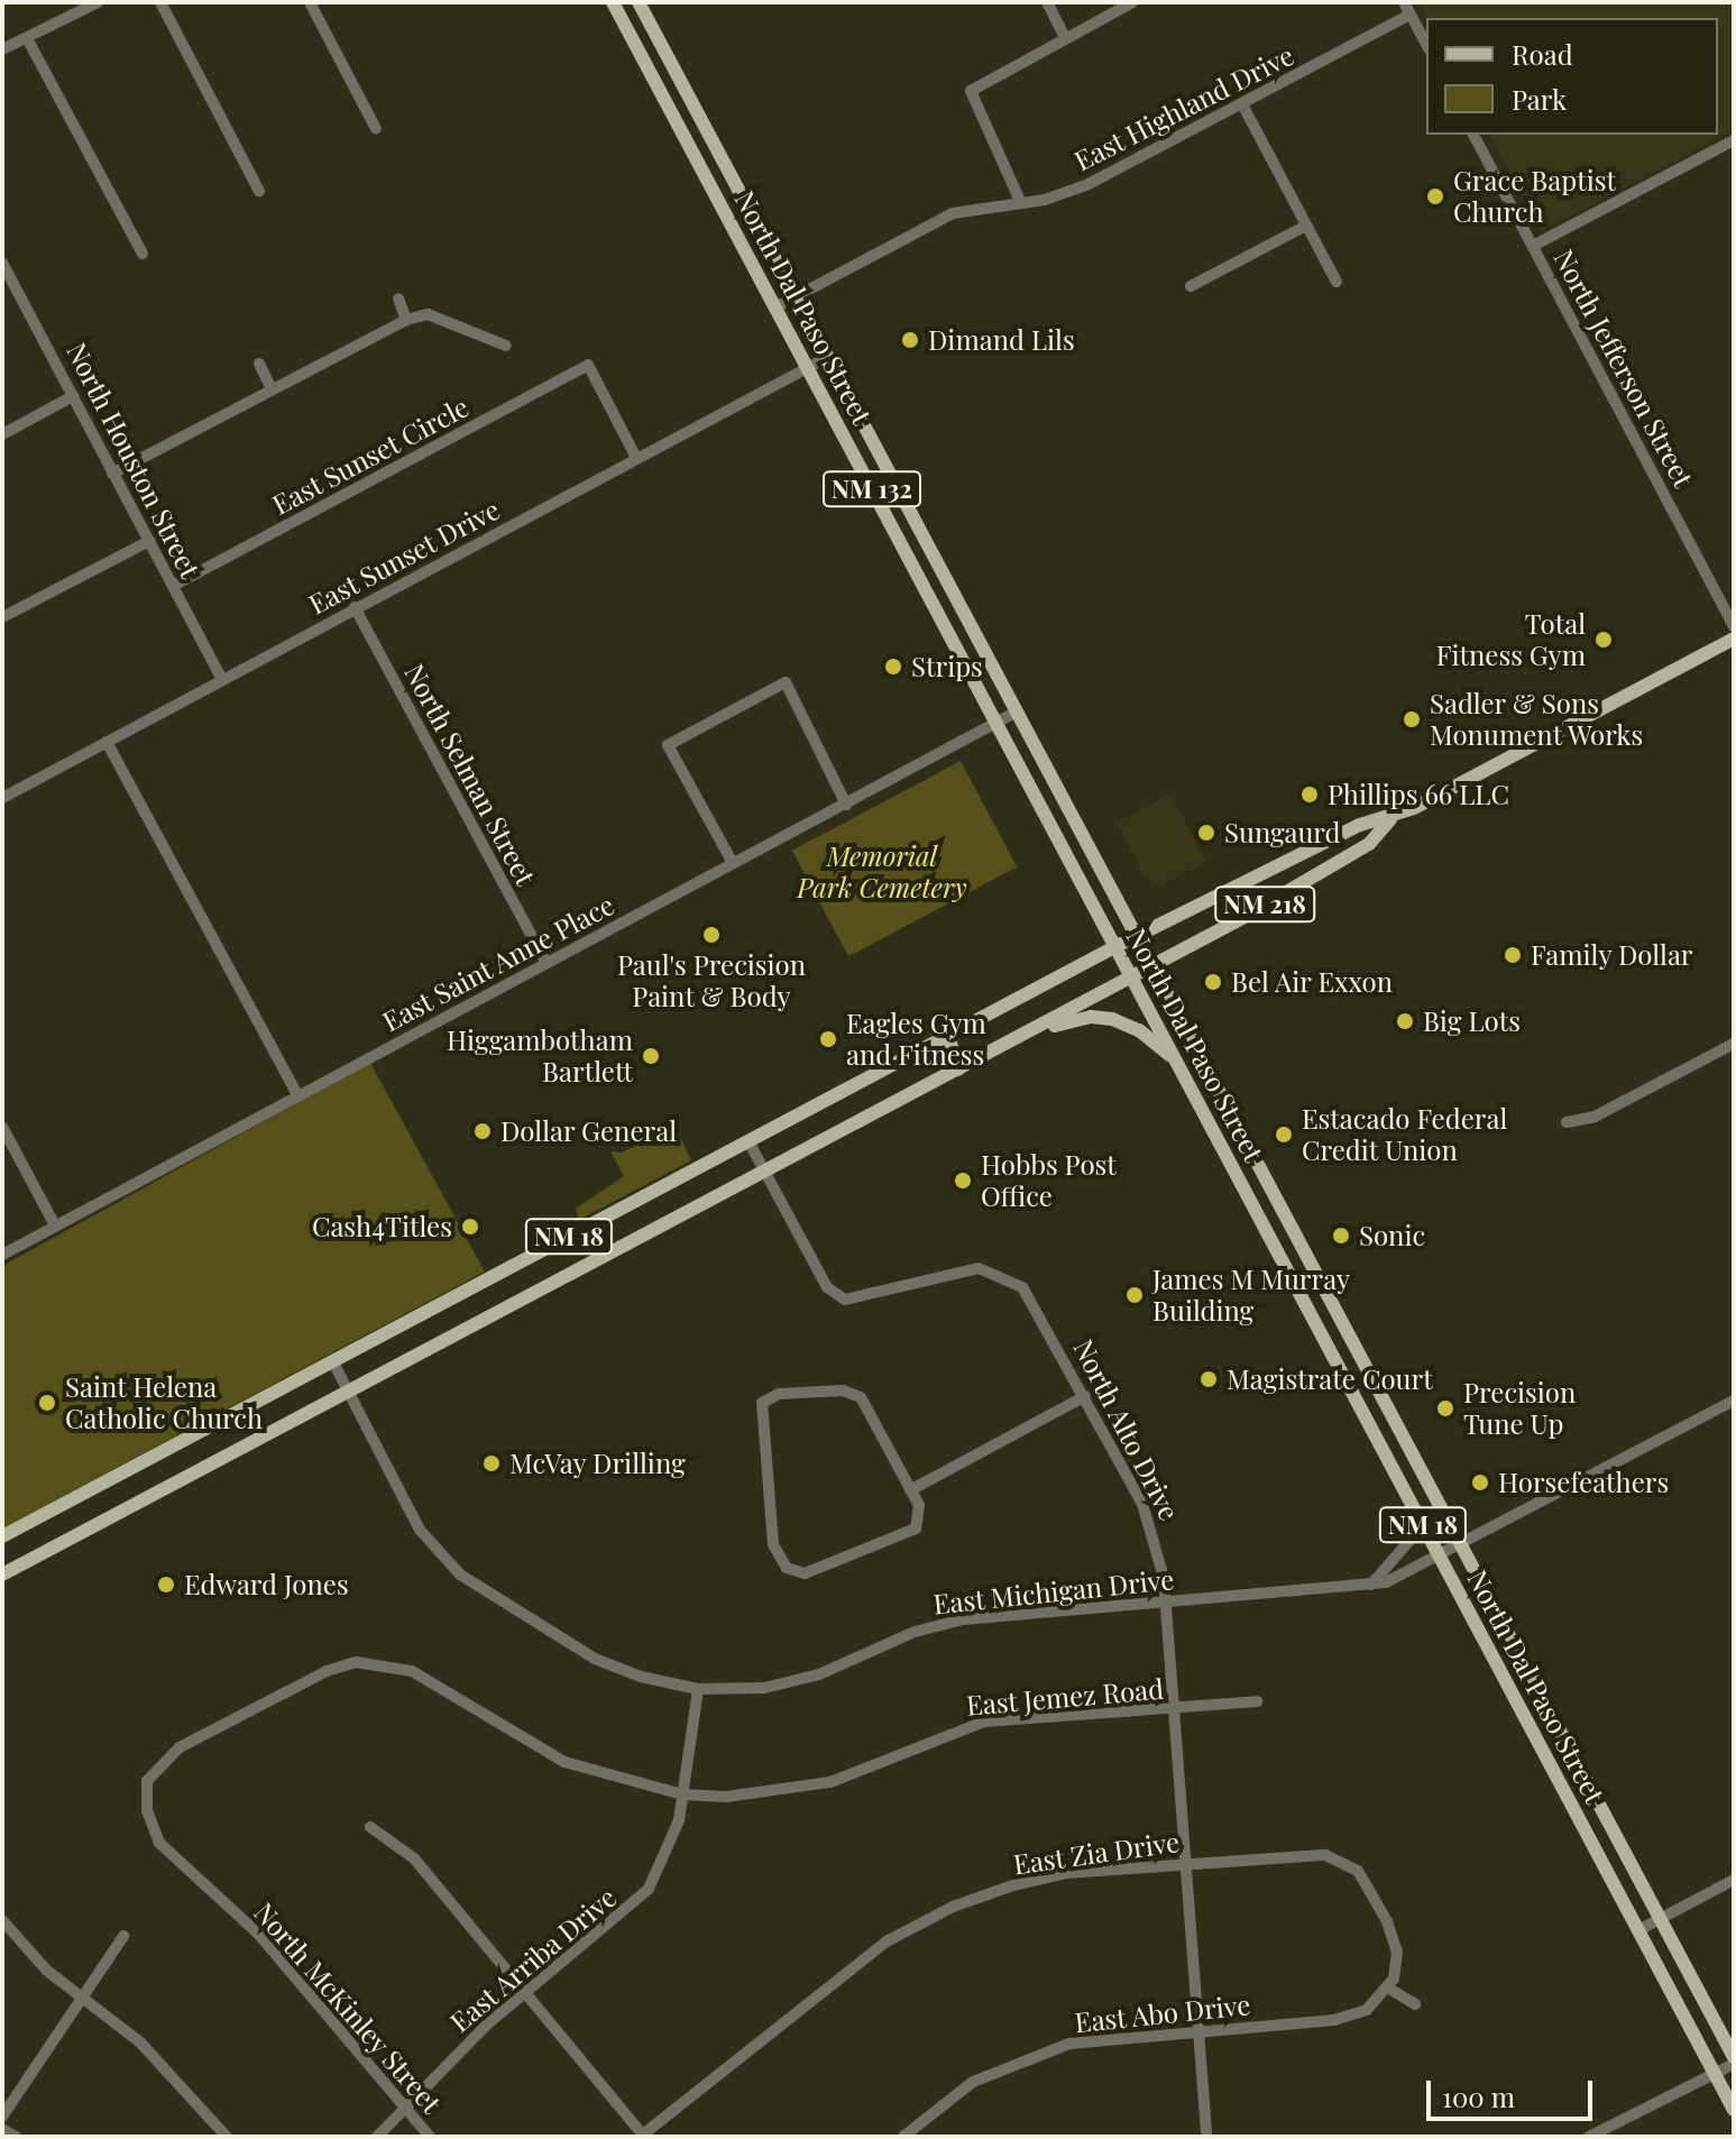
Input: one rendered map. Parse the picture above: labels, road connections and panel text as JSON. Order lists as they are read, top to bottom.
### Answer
{
  "streets": {
    "main road": [
      "North Dal Paso Street",
      "NM 132",
      "NM 218",
      "NM 18"
    ],
    "street": [
      "East Highland Drive",
      "North Jefferson Street",
      "East Sunset Circle",
      "North Houston Street",
      "East Sunset Drive",
      "North Selman Street",
      "East Saint Anne Place",
      "North Alto Drive",
      "East Michigan Drive",
      "East Jemez Road",
      "East Zia Drive",
      "East Arriba Drive",
      "North McKinley Street",
      "East Abo Drive"
    ]
  },
  "crossings": [
    ["East Highland Drive", "North Dal Paso Street"],
    ["North Dal Paso Street", "East Sunset Drive"],
    ["North Dal Paso Street", "NM 218"],
    ["North Dal Paso Street", "East Saint Anne Place"],
    ["North Dal Paso Street", "NM 18"],
    ["North Dal Paso Street", "East Michigan Drive"],
    ["East Sunset Circle", "North Houston Street"],
    ["East Sunset Circle", "East Sunset Drive"],
    ["North Houston Street", "East Sunset Drive"],
    ["East Sunset Drive", "North Selman Street"],
    ["North Selman Street", "East Saint Anne Place"],
    ["NM 218", "NM 18"],
    ["NM 18", "North Alto Drive"],
    ["NM 18", "East Michigan Drive"],
    ["North Alto Drive", "East Michigan Drive"],
    ["North Alto Drive", "East Jemez Road"],
    ["North Alto Drive", "East Zia Drive"],
    ["North Alto Drive", "East Abo Drive"],
    ["East Michigan Drive", "East Arriba Drive"],
    ["East Jemez Road", "East Arriba Drive"],
    ["East Jemez Road", "North McKinley Street"],
    ["East Zia Drive", "East Abo Drive"],
    ["East Arriba Drive", "North McKinley Street"]
  ],
  "parks": ["Memorial Park Cemetery"],
  "places": [
    "Grace Baptist Church",
    "Dimand Lils",
    "Total Fitness Gym",
    "Strips",
    "Sadler & Sons Monument Works",
    "Phillips 66 LLC",
    "Sungaurd",
    "Paul's Precision Paint & Body",
    "Family Dollar",
    "Bel Air Exxon",
    "Big Lots",
    "Eagles Gym and Fitness",
    "Higgambotham Bartlett",
    "Dollar General",
    "Estacado Federal Credit Union",
    "Hobbs Post Office",
    "Cash4Titles",
    "Sonic",
    "James M Murray Building",
    "Magistrate Court",
    "Saint Helena Catholic Church",
    "Precision Tune Up",
    "McVay Drilling",
    "Horsefeathers",
    "Edward Jones"
  ],
  "legend": ["Road", "Park"],
  "scale_bar": "100 m"
}
